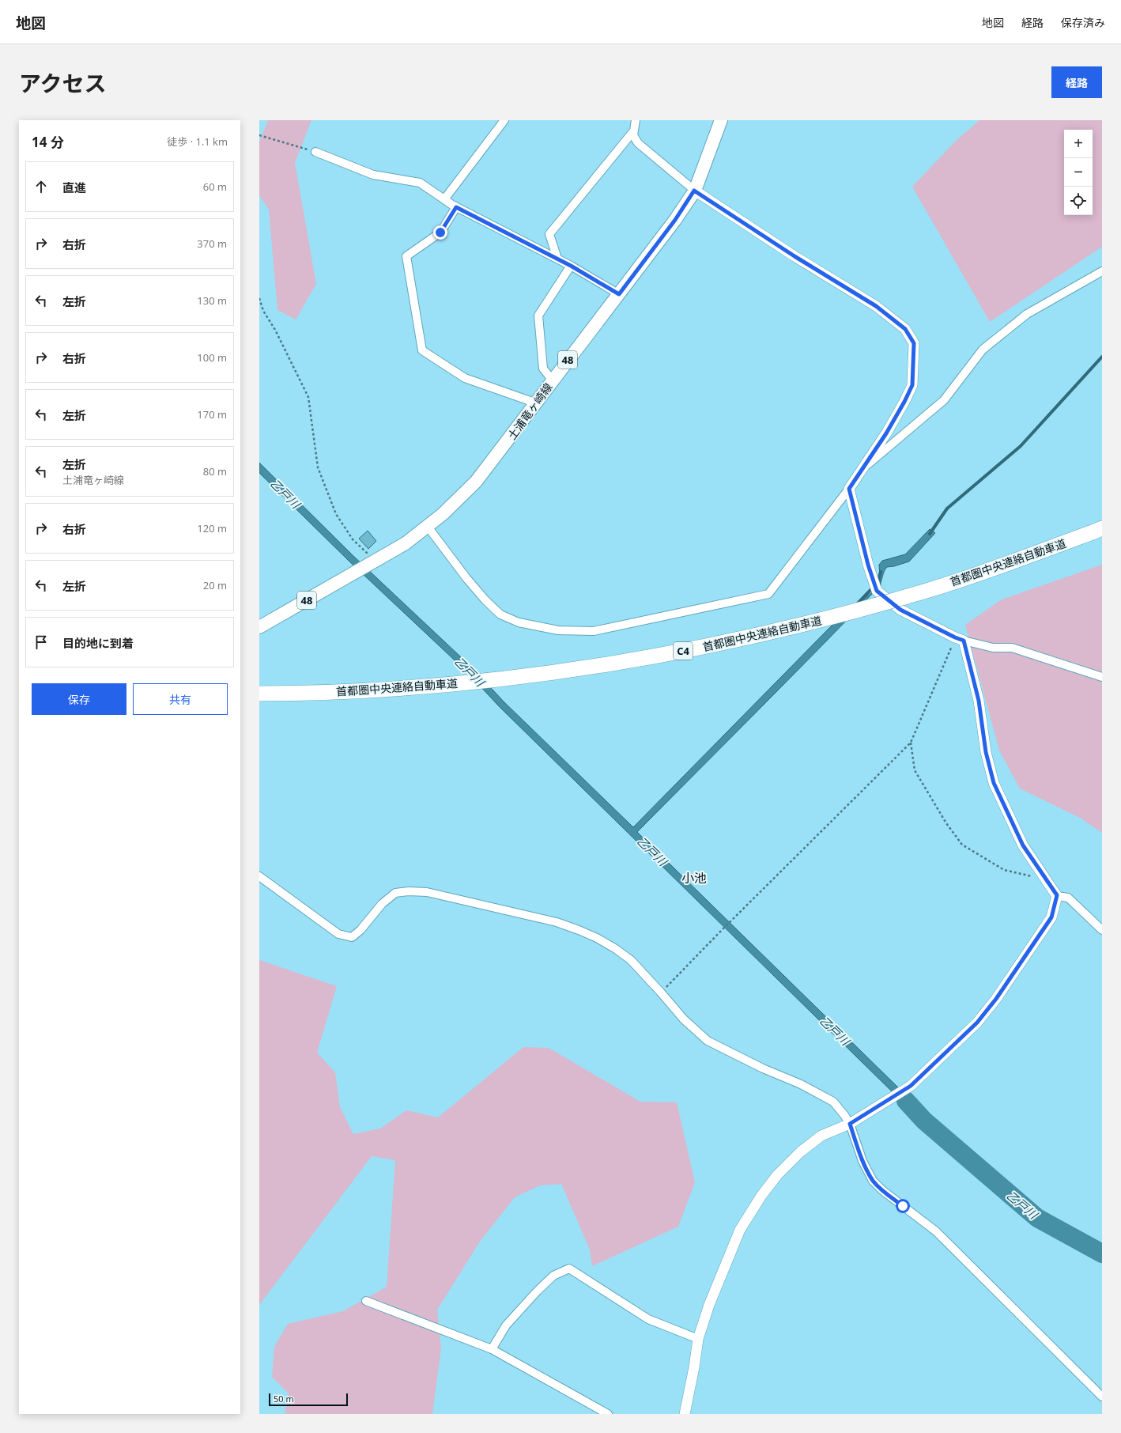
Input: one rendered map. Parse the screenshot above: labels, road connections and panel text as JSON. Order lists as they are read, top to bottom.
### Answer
{
  "streets": {
    "highway": ["首都圏中央連絡自動車道", "C4"],
    "main road": ["48", "土浦竜ヶ崎線"]
  },
  "districts": ["小池"],
  "water": ["乙戸川"],
  "scale_bar": "50 m",
  "page": {
    "header": "地図",
    "nav": ["地図", "経路", "保存済み"],
    "title": "アクセス",
    "buttons": [
      "経路",
      ["保存", "共有"]
    ],
    "heading": ["14 分", "徒歩 · 1.1 km"],
    "map_buttons": ["+", "−"],
    "list": [
      ["直進", "60 m"],
      ["右折", "370 m"],
      ["左折", "130 m"],
      ["右折", "100 m"],
      ["左折", "170 m"],
      ["左折", "土浦竜ヶ崎線", "80 m"],
      ["右折", "120 m"],
      ["左折", "20 m"],
      "目的地に到着"
    ],
    "scale": "50 m"
  }
}
